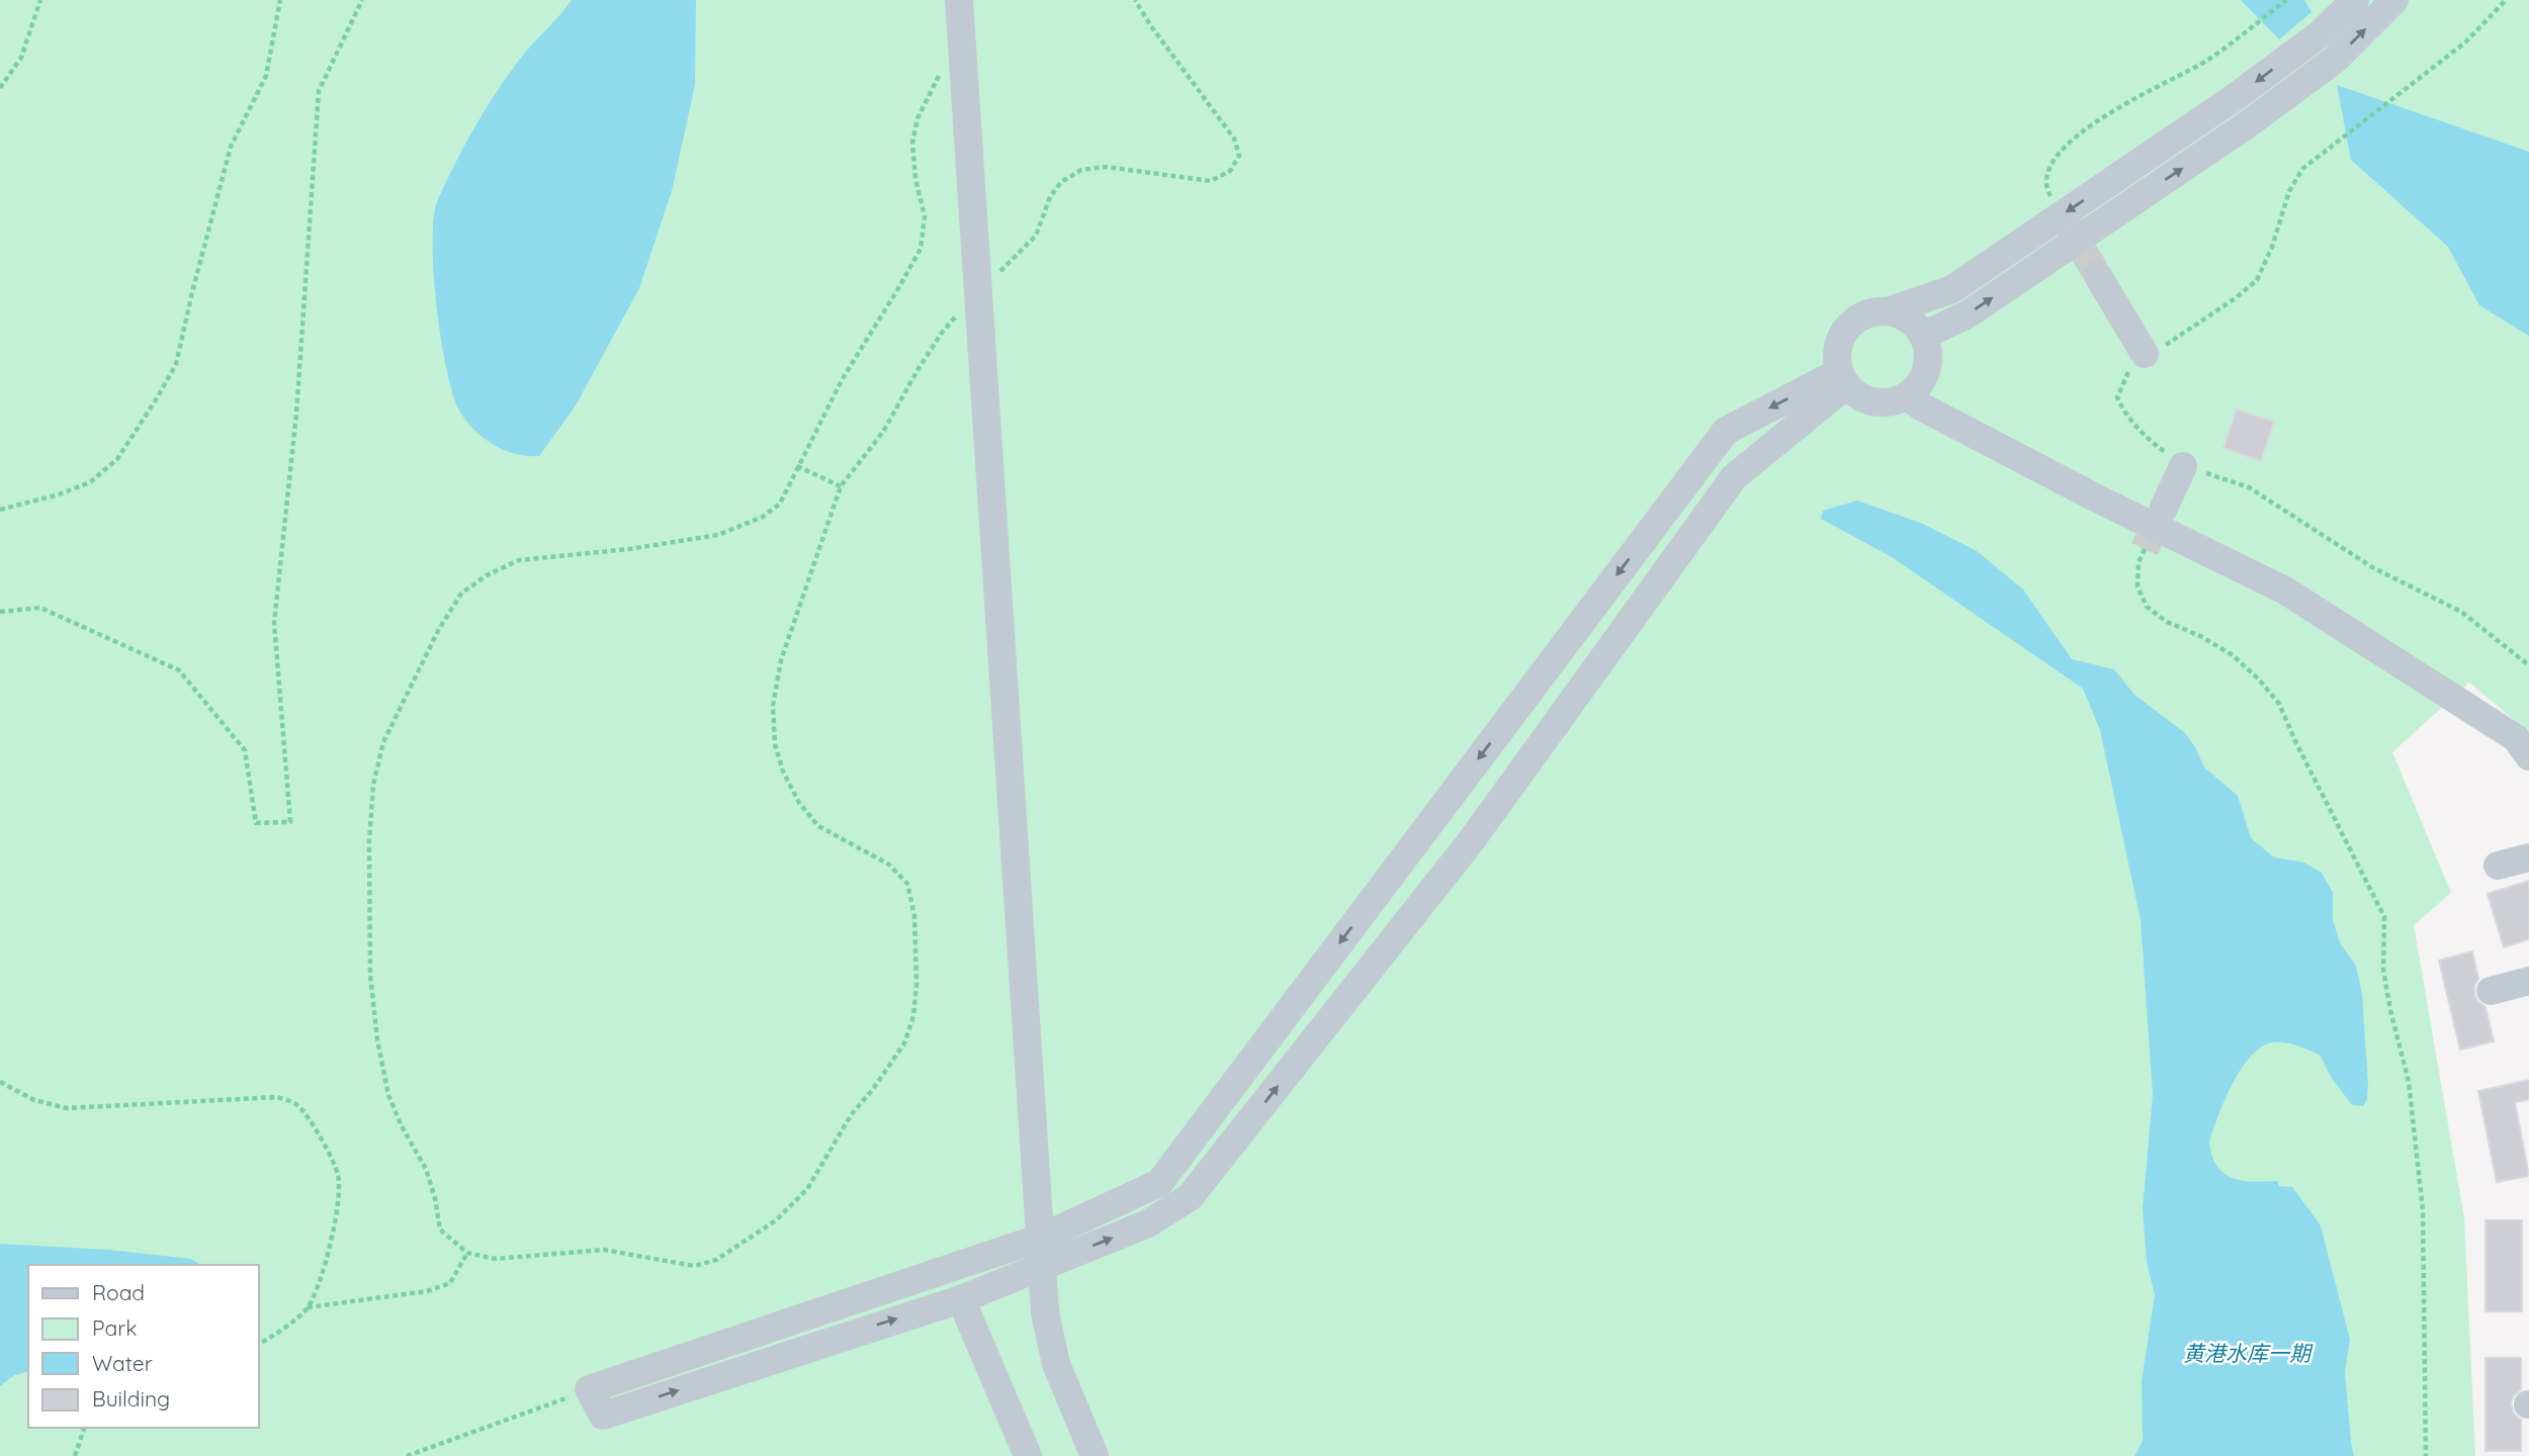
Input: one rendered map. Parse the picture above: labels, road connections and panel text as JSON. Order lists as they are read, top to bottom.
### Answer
{
  "water": ["黄港水库一期"],
  "legend": [
    "Road",
    "Park",
    "Water",
    "Building"
  ]
}
